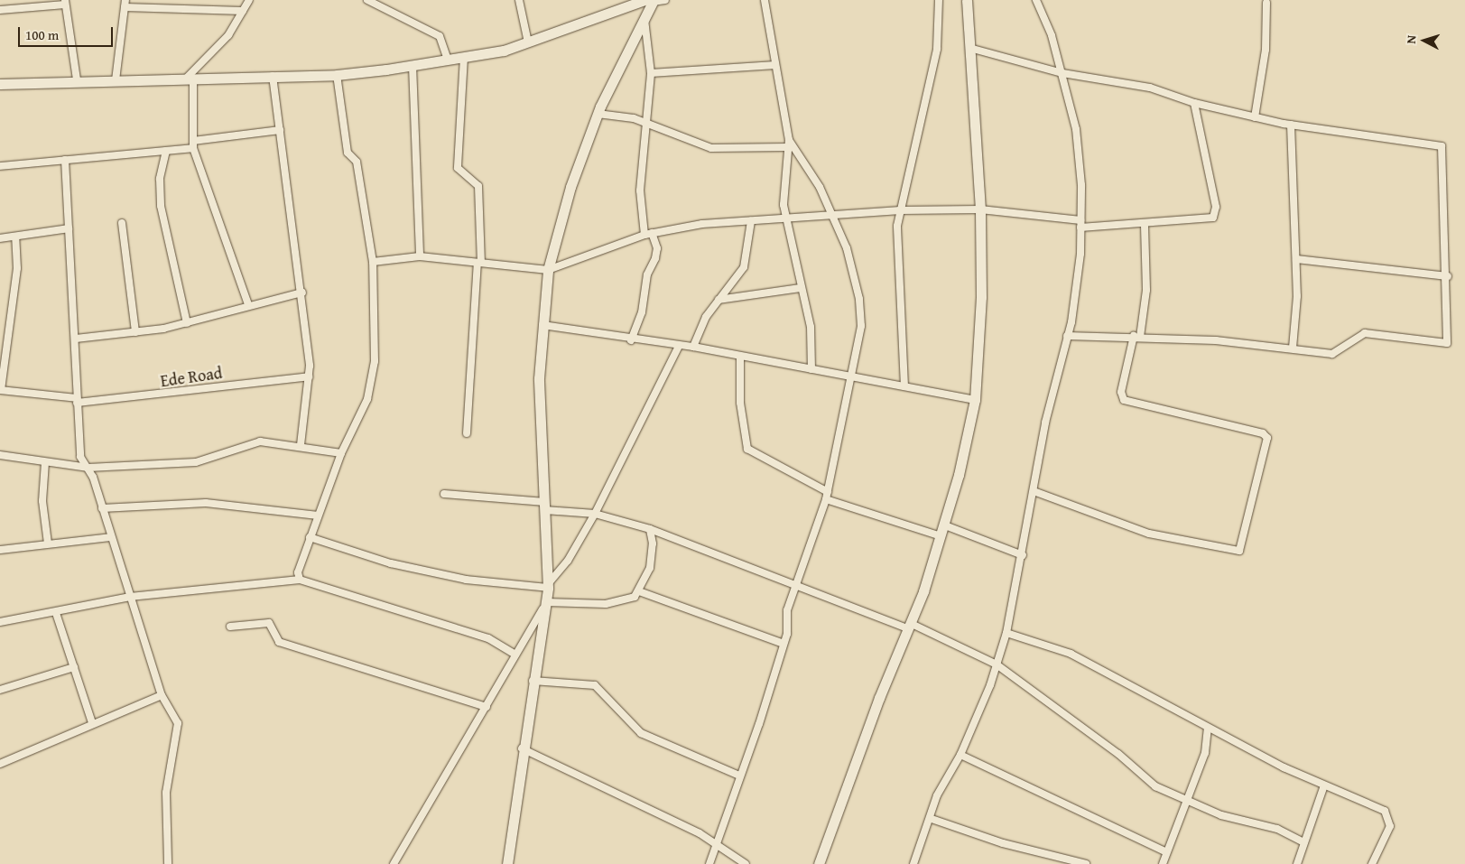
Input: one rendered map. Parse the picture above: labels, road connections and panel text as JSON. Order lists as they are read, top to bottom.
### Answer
{
  "streets": {
    "street": ["Ede Road"]
  },
  "scale_bar": "100 m",
  "north": "left"
}
